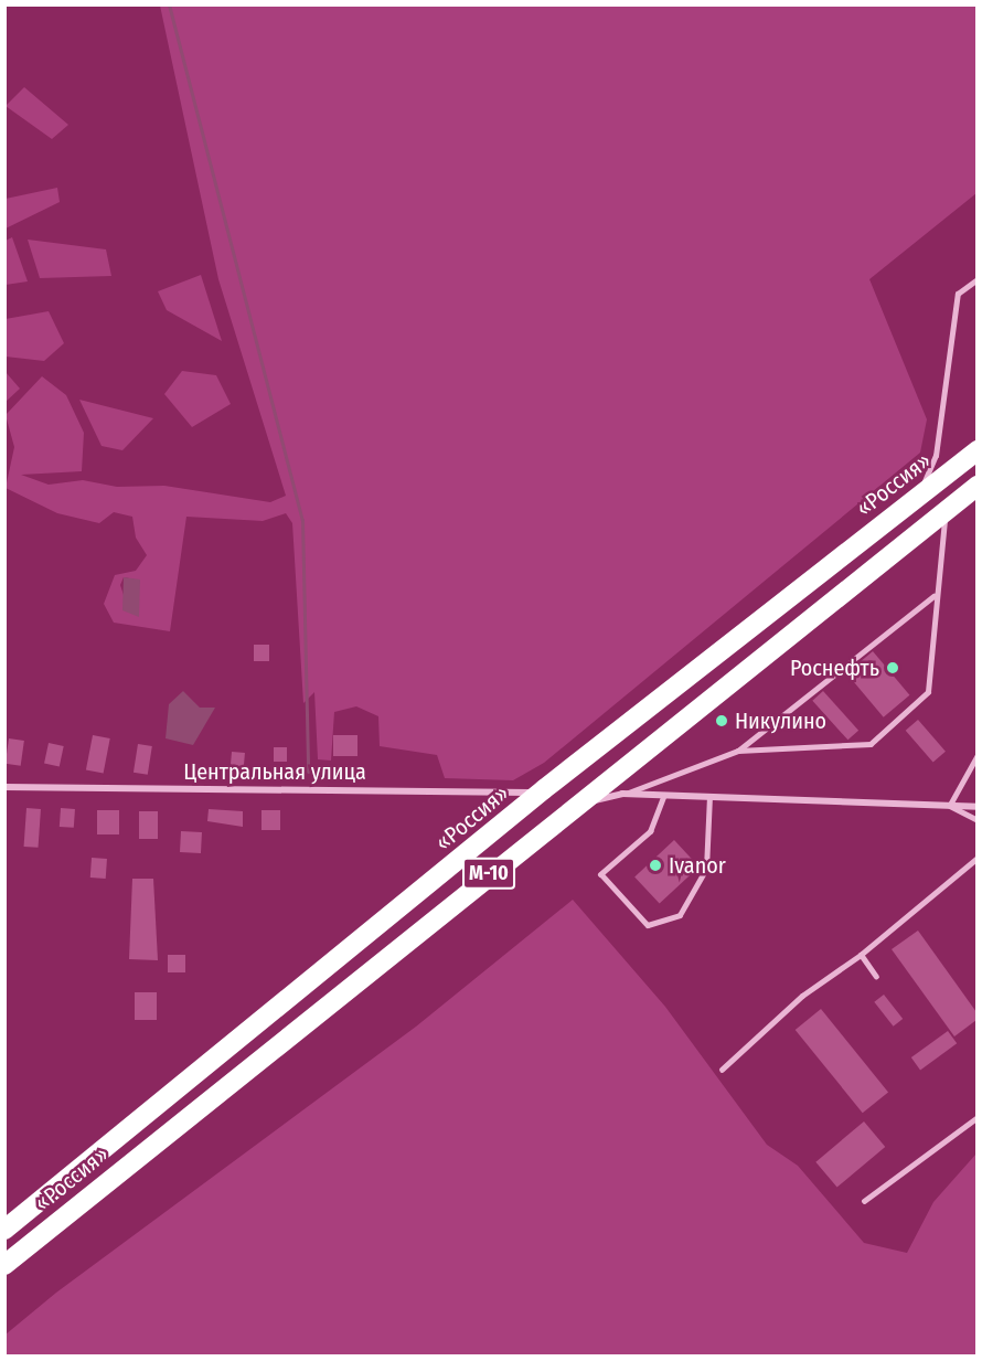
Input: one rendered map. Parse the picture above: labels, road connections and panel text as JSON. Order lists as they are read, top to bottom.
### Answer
{
  "streets": {
    "highway": ["«Россия»", "М-10"],
    "street": ["Центральная улица"]
  },
  "crossings": [
    ["«Россия»", "Центральная улица"]
  ],
  "places": ["Роснефть", "Никулино", "Ivanor"]
}
